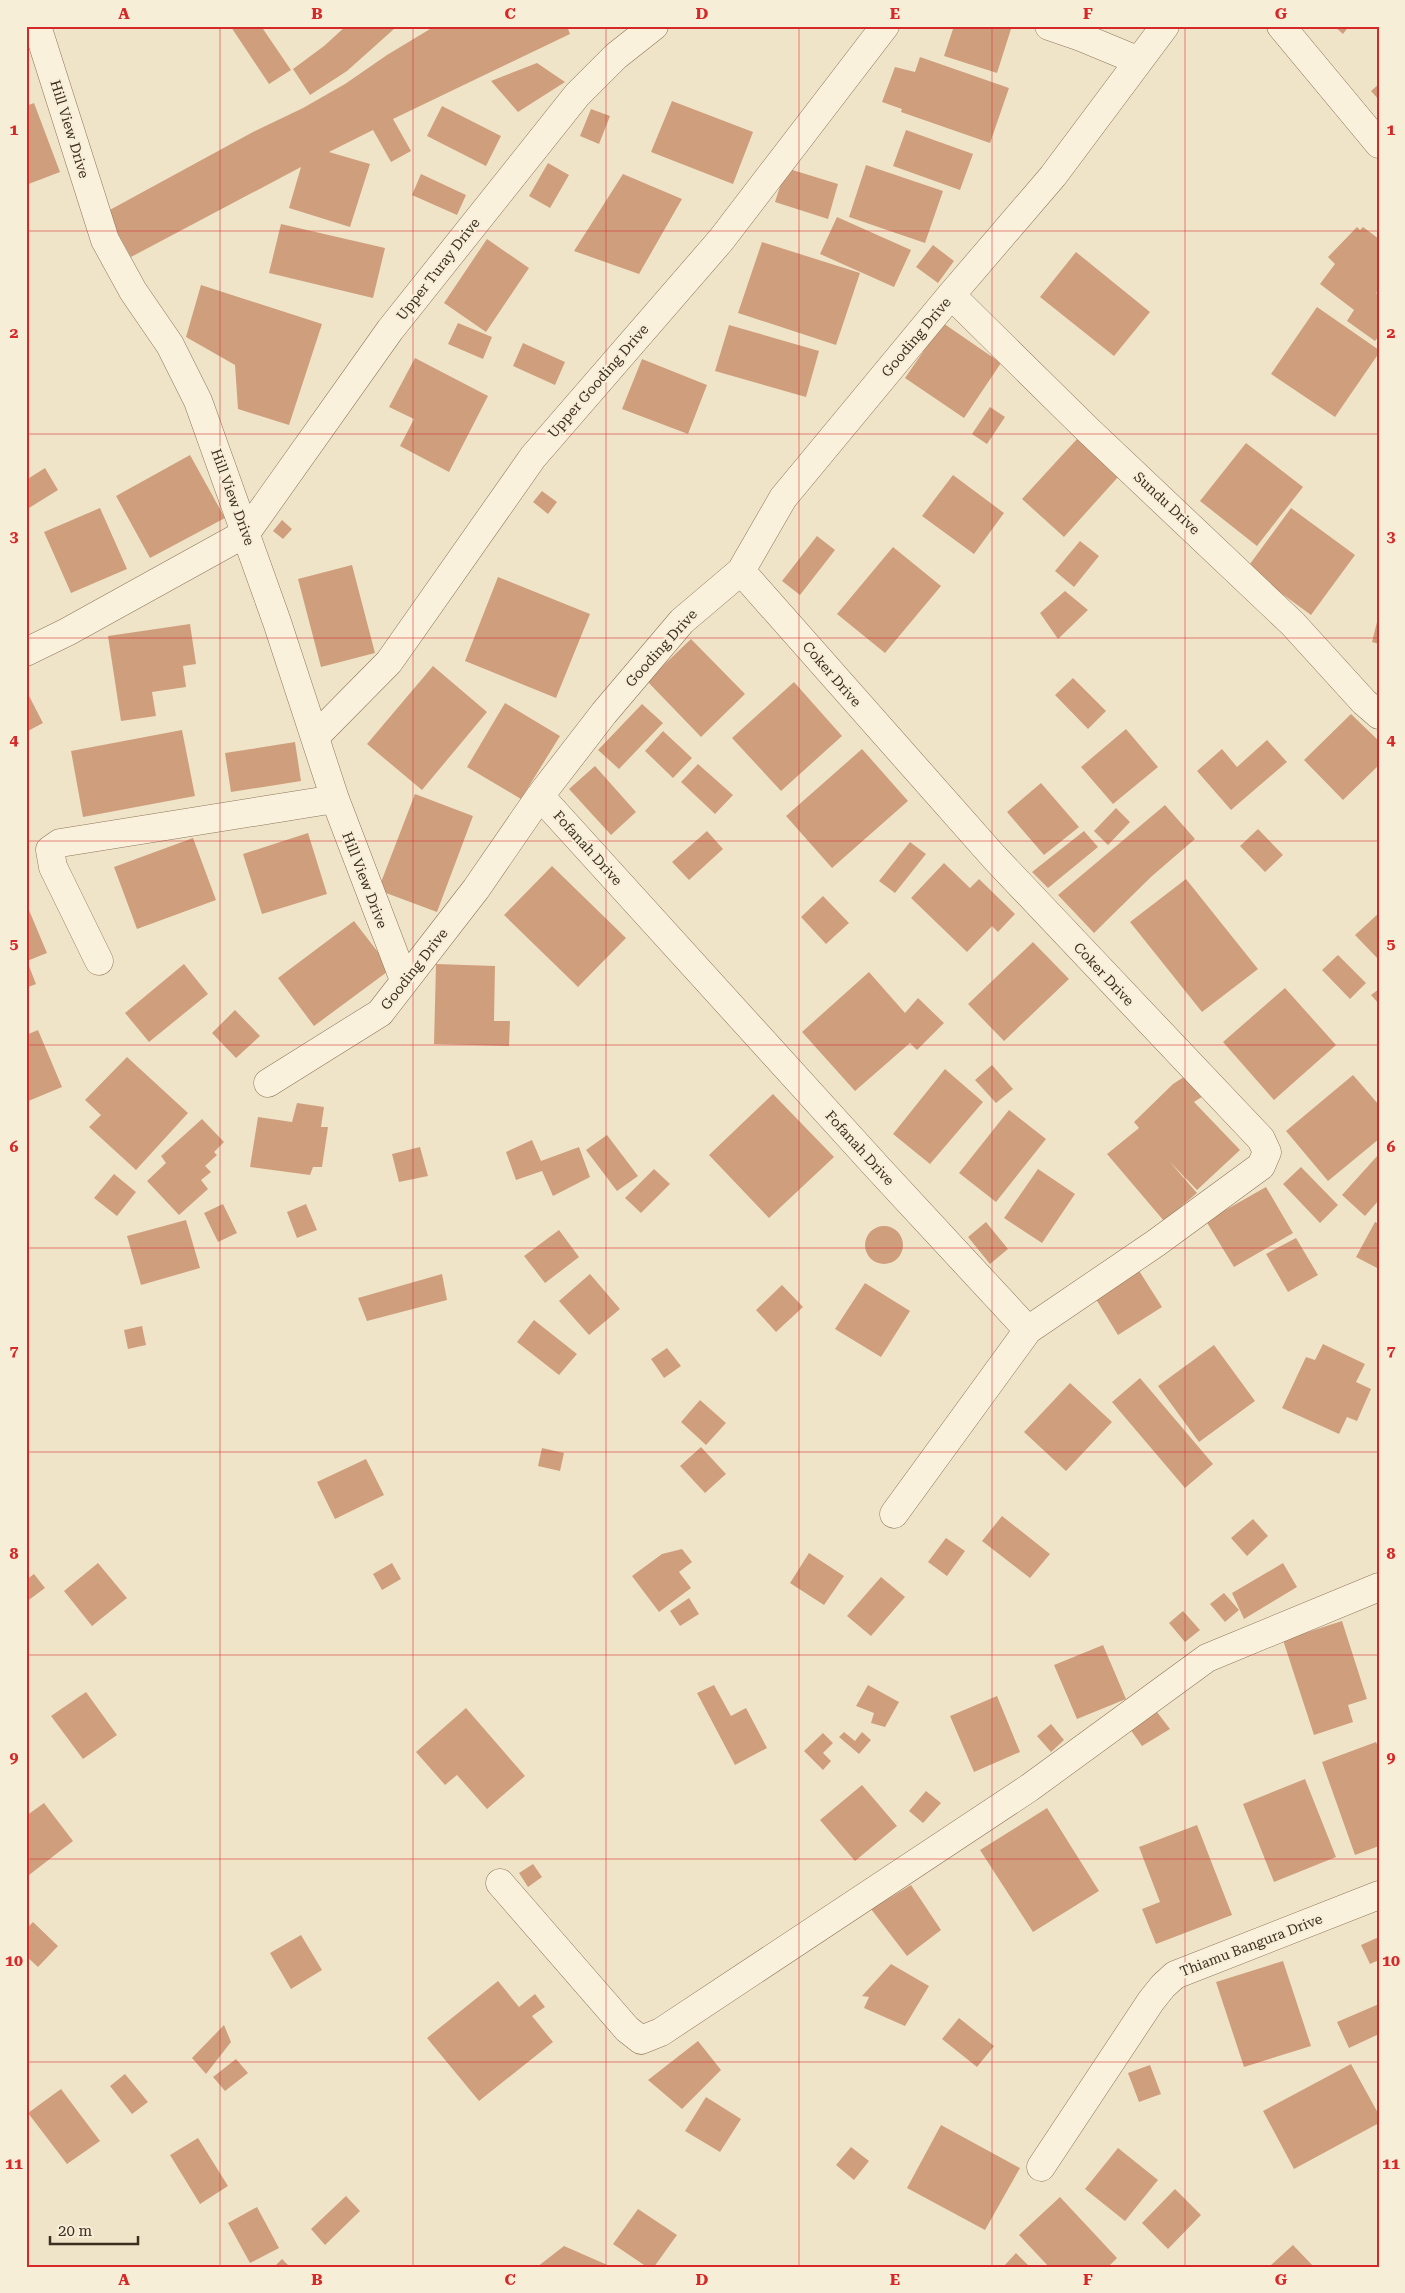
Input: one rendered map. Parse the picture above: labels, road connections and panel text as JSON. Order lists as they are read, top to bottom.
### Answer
{
  "streets": {
    "street": [
      "Hill View Drive",
      "Upper Turay Drive",
      "Gooding Drive",
      "Upper Gooding Drive",
      "Sundu Drive",
      "Coker Drive",
      "Fofanah Drive",
      "Thiamu Bangura Drive"
    ]
  },
  "crossings": [
    ["Hill View Drive", "Upper Turay Drive"],
    ["Hill View Drive", "Gooding Drive"],
    ["Hill View Drive", "Upper Gooding Drive"],
    ["Gooding Drive", "Sundu Drive"],
    ["Gooding Drive", "Coker Drive"],
    ["Gooding Drive", "Fofanah Drive"],
    ["Coker Drive", "Fofanah Drive"]
  ],
  "scale_bar": "20 m",
  "grid": {
    "columns": [
      "A",
      "B",
      "C",
      "D",
      "E",
      "F",
      "G"
    ],
    "rows": [
      "1",
      "2",
      "3",
      "4",
      "5",
      "6",
      "7",
      "8",
      "9",
      "10",
      "11"
    ]
  }
}
